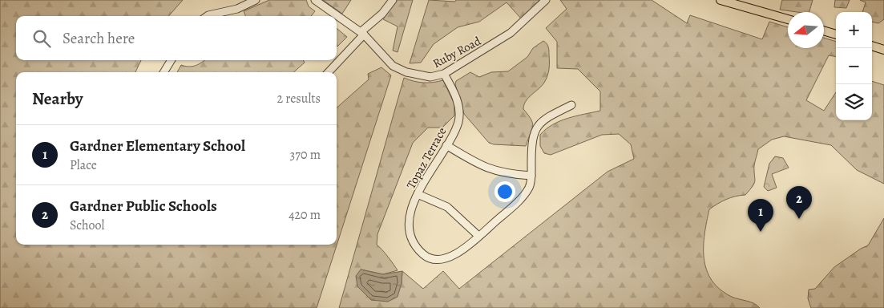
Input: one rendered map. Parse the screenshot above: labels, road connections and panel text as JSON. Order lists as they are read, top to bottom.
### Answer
{
  "streets": {
    "street": ["Ruby Road", "Topaz Terrace"]
  },
  "crossings": [
    ["Ruby Road", "Topaz Terrace"]
  ],
  "north": "left",
  "page": {
    "map_buttons": ["+", "−"],
    "search": "Search here",
    "heading": ["Nearby", "2 results"],
    "list": [
      {
        "mark": "1",
        "name": "Gardner Elementary School",
        "note": "Place",
        "value": "370 m"
      },
      {
        "mark": "2",
        "name": "Gardner Public Schools",
        "note": "School",
        "value": "420 m"
      }
    ],
    "pins": ["2", "1"]
  }
}
